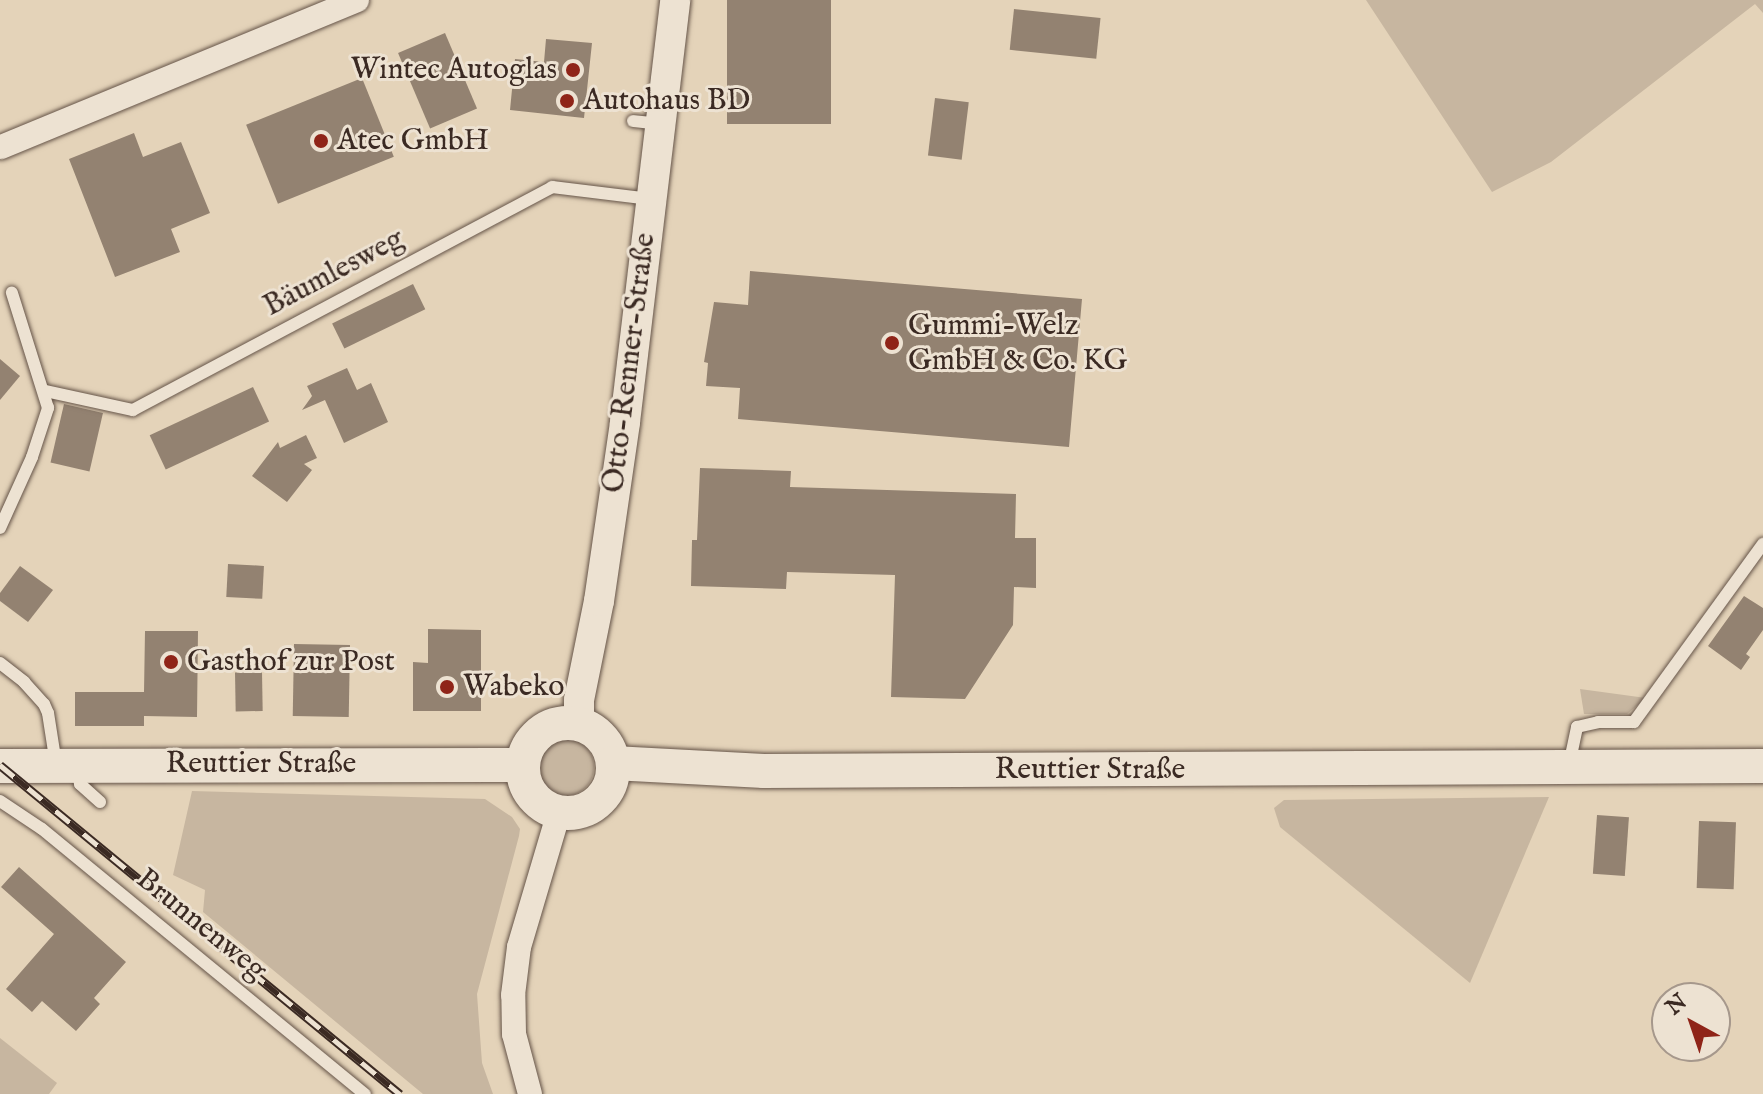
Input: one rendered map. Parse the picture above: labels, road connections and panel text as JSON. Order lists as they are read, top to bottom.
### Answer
{
  "streets": {
    "main road": ["Reuttier Straße"],
    "street": ["Otto-Renner-Straße"],
    "lane": ["Bäumlesweg", "Brunnenweg"]
  },
  "crossings": [
    ["Bäumlesweg", "Otto-Renner-Straße"],
    ["Otto-Renner-Straße", "Reuttier Straße"]
  ],
  "places": [
    "Wintec Autoglas",
    "Autohaus BD",
    "Atec GmbH",
    "Gummi-Welz GmbH & Co. KG",
    "Gasthof zur Post",
    "Wabeko"
  ],
  "north": "top left"
}
